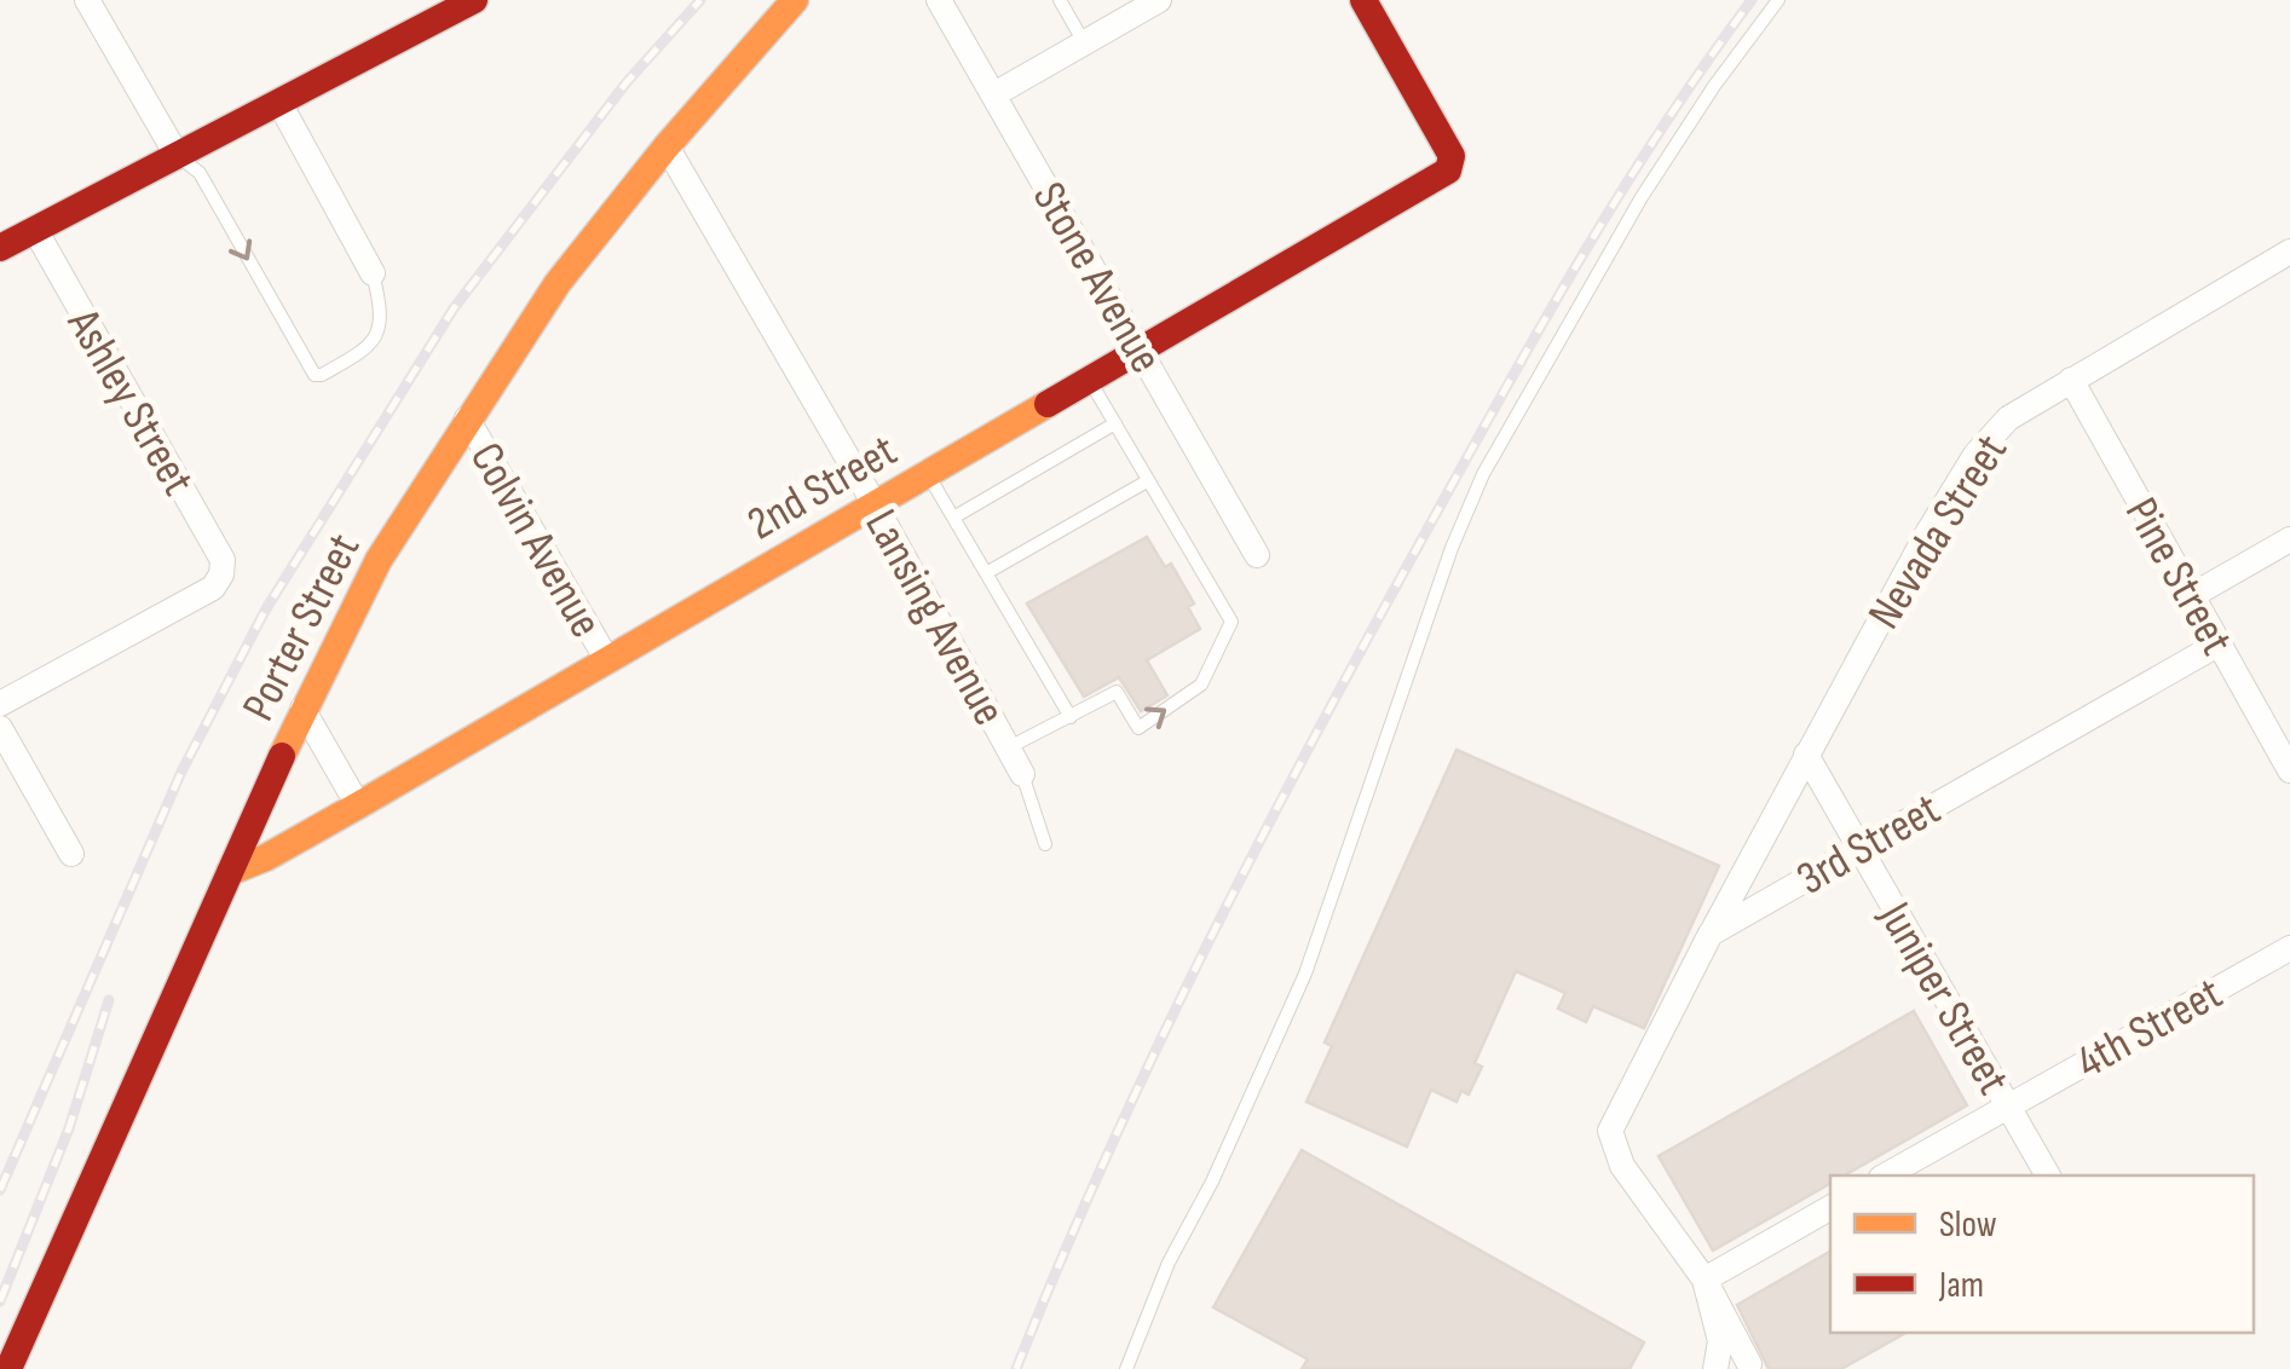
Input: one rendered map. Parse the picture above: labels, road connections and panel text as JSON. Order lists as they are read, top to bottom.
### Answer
{
  "streets": {
    "main road": ["2nd Street", "Porter Street"],
    "street": [
      "Stone Avenue",
      "Ashley Street",
      "Nevada Street",
      "Colvin Avenue",
      "Pine Street",
      "Lansing Avenue",
      "3rd Street",
      "Juniper Street",
      "4th Street"
    ]
  },
  "crossings": [
    ["Stone Avenue", "2nd Street"],
    ["2nd Street", "Colvin Avenue"],
    ["2nd Street", "Lansing Avenue"],
    ["2nd Street", "Porter Street"],
    ["Nevada Street", "Pine Street"],
    ["Nevada Street", "3rd Street"],
    ["Nevada Street", "Juniper Street"],
    ["Colvin Avenue", "Porter Street"],
    ["Pine Street", "3rd Street"],
    ["Lansing Avenue", "Porter Street"],
    ["3rd Street", "Juniper Street"],
    ["Juniper Street", "4th Street"]
  ],
  "legend": ["Slow", "Jam"]
}
